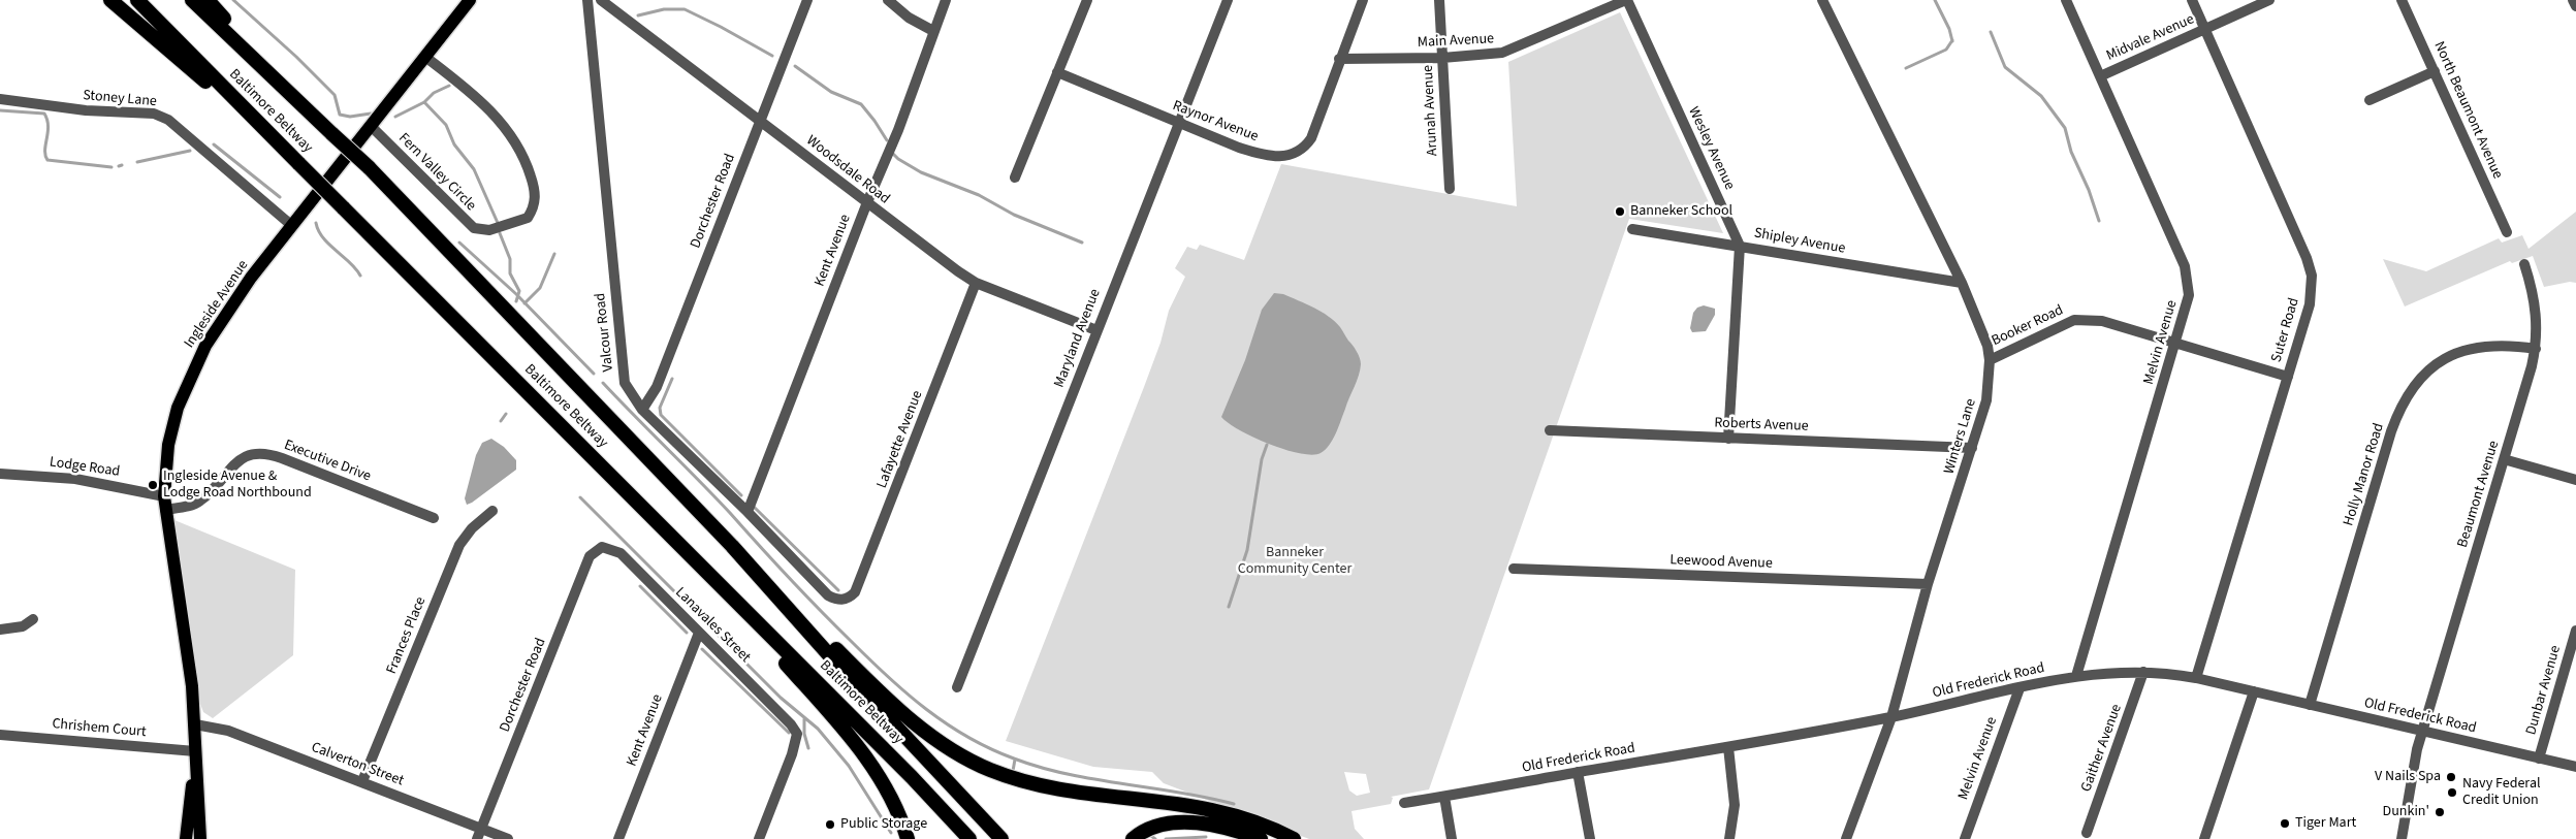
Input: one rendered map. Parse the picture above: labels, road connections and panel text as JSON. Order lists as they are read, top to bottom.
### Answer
{
  "streets": {
    "highway": ["Baltimore Beltway"],
    "main road": ["Ingleside Avenue"],
    "street": [
      "Midvale Avenue",
      "Main Avenue",
      "Stoney Lane",
      "Arunah Avenue",
      "North Beaumont Avenue",
      "Raynor Avenue",
      "Wesley Avenue",
      "Woodsdale Road",
      "Fern Valley Circle",
      "Dorchester Road",
      "Shipley Avenue",
      "Kent Avenue",
      "Booker Road",
      "Suter Road",
      "Valcour Road",
      "Maryland Avenue",
      "Melvin Avenue",
      "Roberts Avenue",
      "Winters Lane",
      "Lafayette Avenue",
      "Executive Drive",
      "Lodge Road",
      "Holly Manor Road",
      "Beaumont Avenue",
      "Leewood Avenue",
      "Lanavales Street",
      "Frances Place",
      "Old Frederick Road",
      "Dunbar Avenue",
      "Chrishem Court",
      "Gaither Avenue",
      "Calverton Street"
    ]
  },
  "crossings": [
    ["Midvale Avenue", "Suter Road"],
    ["Midvale Avenue", "Melvin Avenue"],
    ["Main Avenue", "Arunah Avenue"],
    ["Main Avenue", "Raynor Avenue"],
    ["Main Avenue", "Wesley Avenue"],
    ["Stoney Lane", "Ingleside Avenue"],
    ["Raynor Avenue", "Maryland Avenue"],
    ["Wesley Avenue", "Shipley Avenue"],
    ["Wesley Avenue", "Roberts Avenue"],
    ["Woodsdale Road", "Dorchester Road"],
    ["Woodsdale Road", "Kent Avenue"],
    ["Woodsdale Road", "Maryland Avenue"],
    ["Woodsdale Road", "Lafayette Avenue"],
    ["Fern Valley Circle", "Ingleside Avenue"],
    ["Dorchester Road", "Valcour Road"],
    ["Dorchester Road", "Lanavales Street"],
    ["Dorchester Road", "Calverton Street"],
    ["Shipley Avenue", "Winters Lane"],
    ["Kent Avenue", "Valcour Road"],
    ["Kent Avenue", "Lanavales Street"],
    ["Ingleside Avenue", "Executive Drive"],
    ["Ingleside Avenue", "Lodge Road"],
    ["Ingleside Avenue", "Chrishem Court"],
    ["Ingleside Avenue", "Calverton Street"],
    ["Booker Road", "Suter Road"],
    ["Booker Road", "Melvin Avenue"],
    ["Booker Road", "Winters Lane"],
    ["Suter Road", "Old Frederick Road"],
    ["Valcour Road", "Lafayette Avenue"],
    ["Melvin Avenue", "Old Frederick Road"],
    ["Roberts Avenue", "Winters Lane"],
    ["Winters Lane", "Leewood Avenue"],
    ["Winters Lane", "Old Frederick Road"],
    ["Holly Manor Road", "Beaumont Avenue"],
    ["Holly Manor Road", "Old Frederick Road"],
    ["Beaumont Avenue", "Old Frederick Road"],
    ["Frances Place", "Calverton Street"],
    ["Old Frederick Road", "Dunbar Avenue"],
    ["Old Frederick Road", "Gaither Avenue"]
  ],
  "parks": ["Banneker Community Center"],
  "places": [
    "Banneker School",
    "Ingleside Avenue & Lodge Road Northbound",
    "V Nails Spa",
    "Navy Federal Credit Union",
    "Dunkin'",
    "Tiger Mart",
    "Public Storage"
  ]
}
